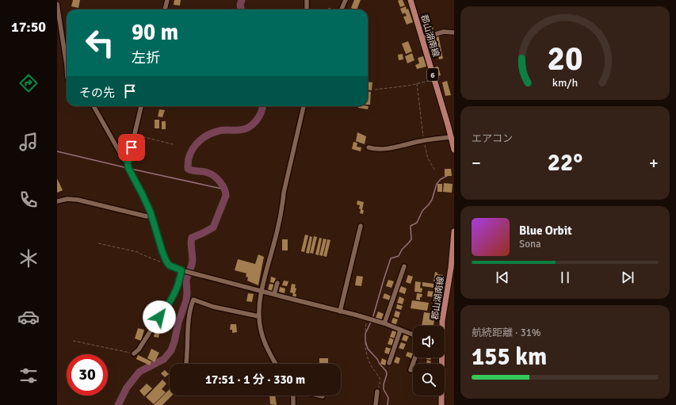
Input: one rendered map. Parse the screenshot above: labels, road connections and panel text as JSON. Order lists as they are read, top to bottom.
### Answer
{
  "streets": {
    "main road": ["郡山湖南線", "6"]
  },
  "page": {
    "tabs": "17:50",
    "turn": ["90 m", "左折"],
    "then": "その先",
    "tile": [
      "エアコン",
      ["航続距離 · 31%", "155 km"]
    ],
    "heat": ["−", "22°", "+"],
    "song": ["Blue Orbit", "Sona"],
    "limit": "30",
    "trip": "17:51 · 1 分 · 330 m",
    "gauge": ["20", "km/h"]
  }
}
